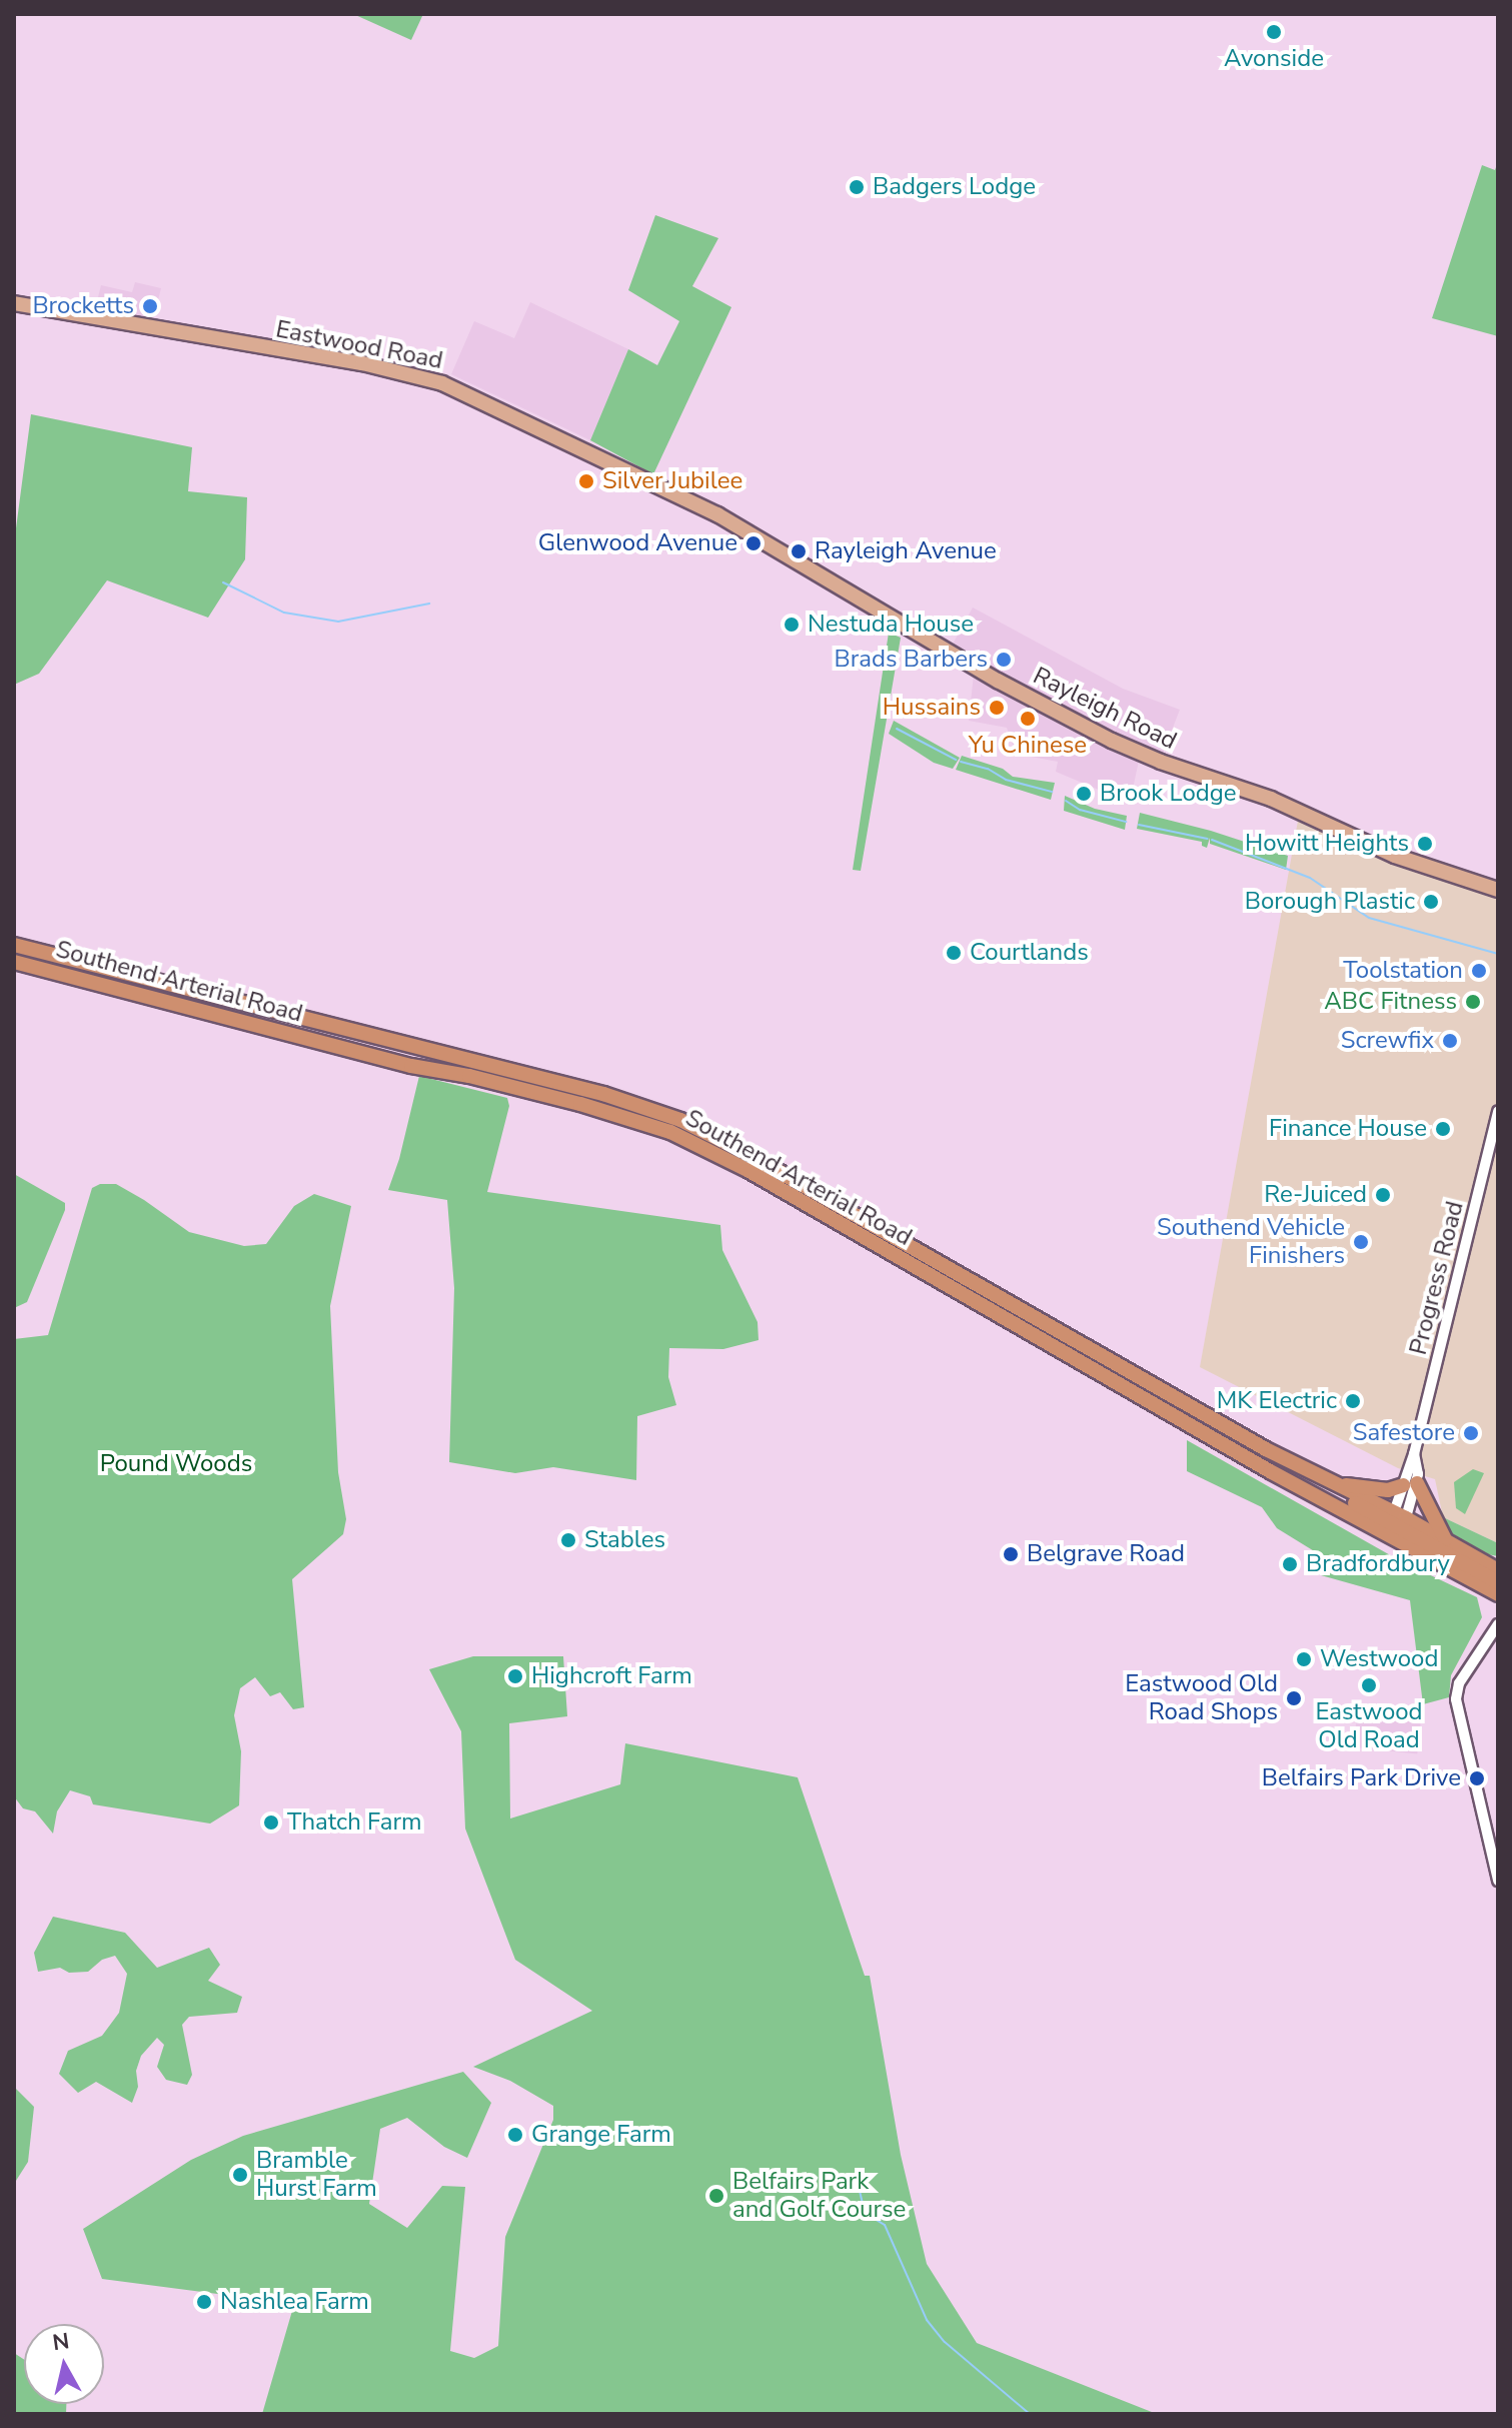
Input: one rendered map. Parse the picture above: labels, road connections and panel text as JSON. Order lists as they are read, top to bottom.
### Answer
{
  "streets": {
    "highway": ["Southend Arterial Road"],
    "main road": ["Eastwood Road", "Rayleigh Road"],
    "street": ["Progress Road"]
  },
  "crossings": [
    ["Eastwood Road", "Rayleigh Road"],
    ["Southend Arterial Road", "Progress Road"]
  ],
  "parks": ["Pound Woods"],
  "places": [
    "Avonside",
    "Badgers Lodge",
    "Brocketts",
    "Silver Jubilee",
    "Glenwood Avenue",
    "Rayleigh Avenue",
    "Nestuda House",
    "Brads Barbers",
    "Hussains",
    "Yu Chinese",
    "Brook Lodge",
    "Howitt Heights",
    "Borough Plastic",
    "Courtlands",
    "Toolstation",
    "ABC Fitness",
    "Screwfix",
    "Finance House",
    "Re-Juiced",
    "Southend Vehicle Finishers",
    "MK Electric",
    "Safestore",
    "Stables",
    "Belgrave Road",
    "Bradfordbury",
    "Westwood",
    "Highcroft Farm",
    "Eastwood Old Road",
    "Eastwood Old Road Shops",
    "Belfairs Park Drive",
    "Thatch Farm",
    "Grange Farm",
    "Bramble Hurst Farm",
    "Belfairs Park and Golf Course",
    "Nashlea Farm"
  ],
  "north": "top"
}
